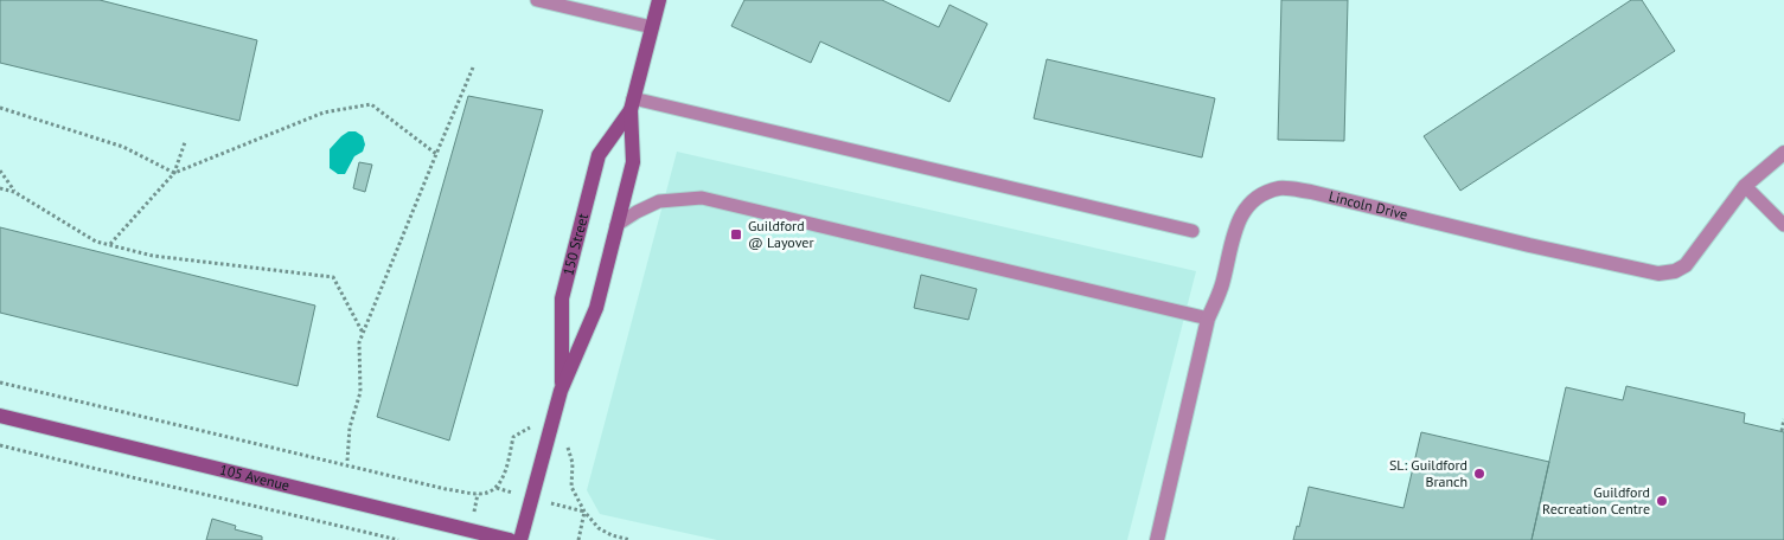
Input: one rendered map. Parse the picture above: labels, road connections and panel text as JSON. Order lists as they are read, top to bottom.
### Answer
{
  "streets": {
    "main road": ["150 Street", "105 Avenue"],
    "street": ["Lincoln Drive"]
  },
  "places": {
    "transit": ["Guildford @ Layover"],
    "other": ["SL: Guildford Branch", "Guildford Recreation Centre"]
  }
}
